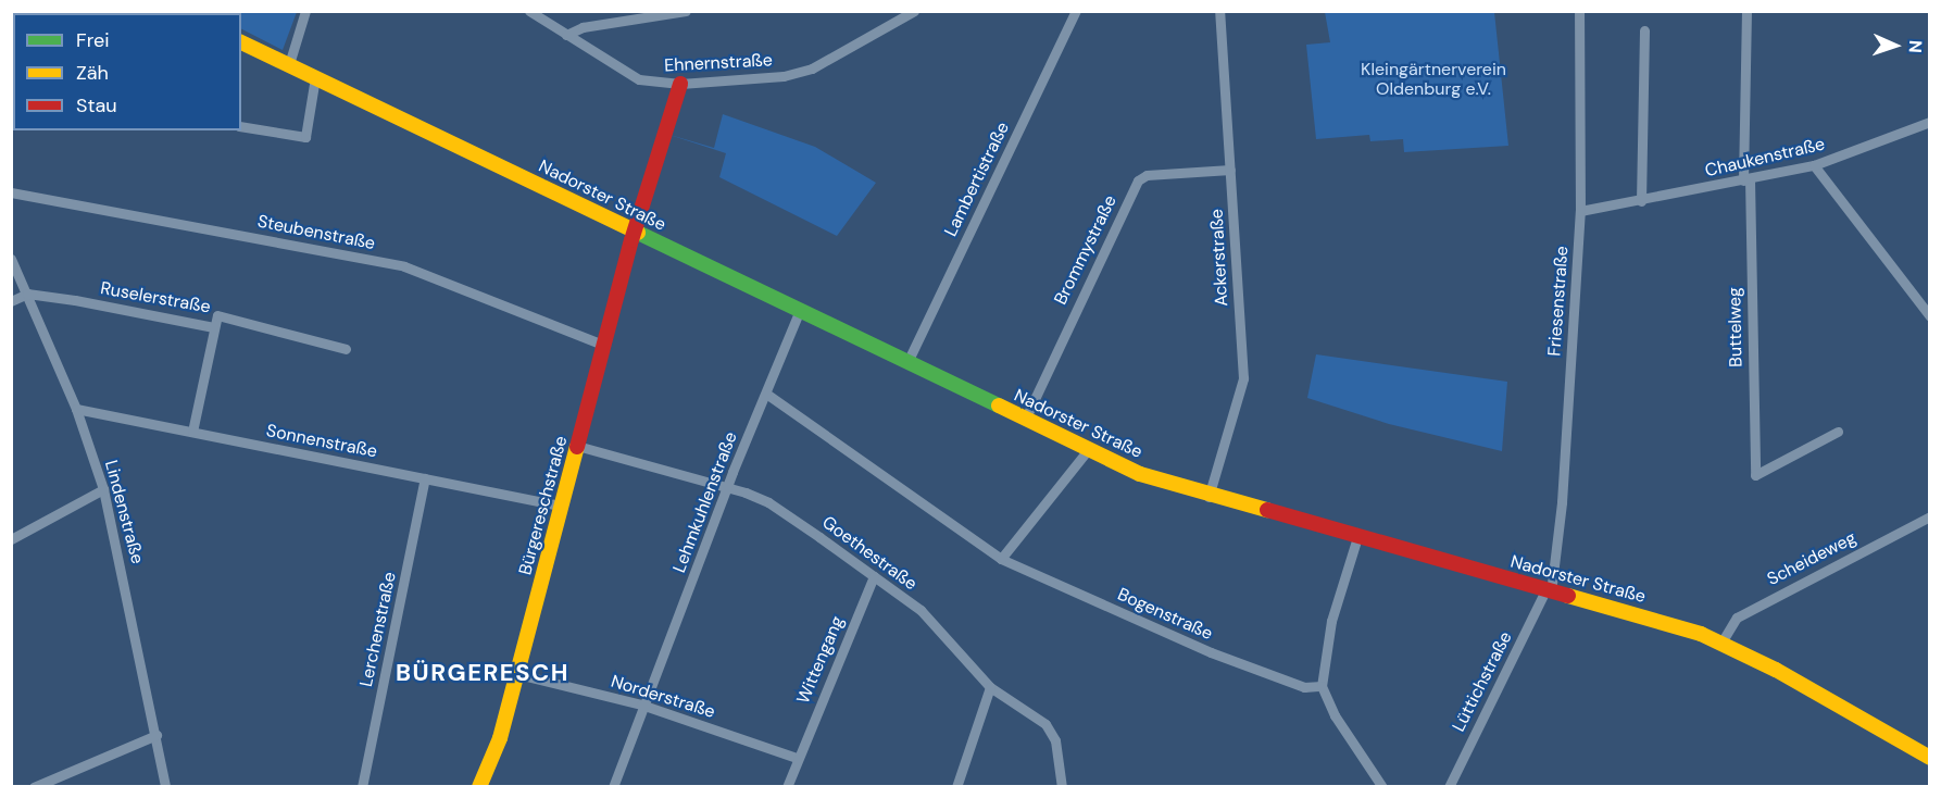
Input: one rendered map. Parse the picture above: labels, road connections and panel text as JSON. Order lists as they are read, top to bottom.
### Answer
{
  "streets": {
    "street": [
      "Ehnernstraße",
      "Chaukenstraße",
      "Lambertistraße",
      "Nadorster Straße",
      "Steubenstraße",
      "Brommystraße",
      "Ackerstraße",
      "Ruselerstraße",
      "Friesenstraße",
      "Buttelweg",
      "Sonnenstraße",
      "Lehmkuhlenstraße",
      "Bürgereschstraße",
      "Lindenstraße",
      "Goethestraße",
      "Scheideweg",
      "Bogenstraße",
      "Lerchenstraße",
      "Wittengang",
      "Lüttichstraße",
      "Norderstraße"
    ]
  },
  "crossings": [
    ["Ehnernstraße", "Bürgereschstraße"],
    ["Chaukenstraße", "Friesenstraße"],
    ["Chaukenstraße", "Buttelweg"],
    ["Lambertistraße", "Nadorster Straße"],
    ["Nadorster Straße", "Brommystraße"],
    ["Nadorster Straße", "Ackerstraße"],
    ["Nadorster Straße", "Friesenstraße"],
    ["Nadorster Straße", "Lehmkuhlenstraße"],
    ["Nadorster Straße", "Bürgereschstraße"],
    ["Nadorster Straße", "Scheideweg"],
    ["Nadorster Straße", "Lüttichstraße"],
    ["Steubenstraße", "Bürgereschstraße"],
    ["Brommystraße", "Ackerstraße"],
    ["Ruselerstraße", "Lindenstraße"],
    ["Friesenstraße", "Lüttichstraße"],
    ["Sonnenstraße", "Bürgereschstraße"],
    ["Sonnenstraße", "Lindenstraße"],
    ["Sonnenstraße", "Lerchenstraße"],
    ["Lehmkuhlenstraße", "Goethestraße"],
    ["Lehmkuhlenstraße", "Bogenstraße"],
    ["Lehmkuhlenstraße", "Norderstraße"],
    ["Bürgereschstraße", "Goethestraße"],
    ["Bürgereschstraße", "Norderstraße"],
    ["Goethestraße", "Wittengang"],
    ["Wittengang", "Norderstraße"]
  ],
  "districts": ["BÜRGERESCH"],
  "parks": ["Kleingärtnerverein Oldenburg e.V."],
  "legend": ["Frei", "Zäh", "Stau"],
  "north": "right"
}
